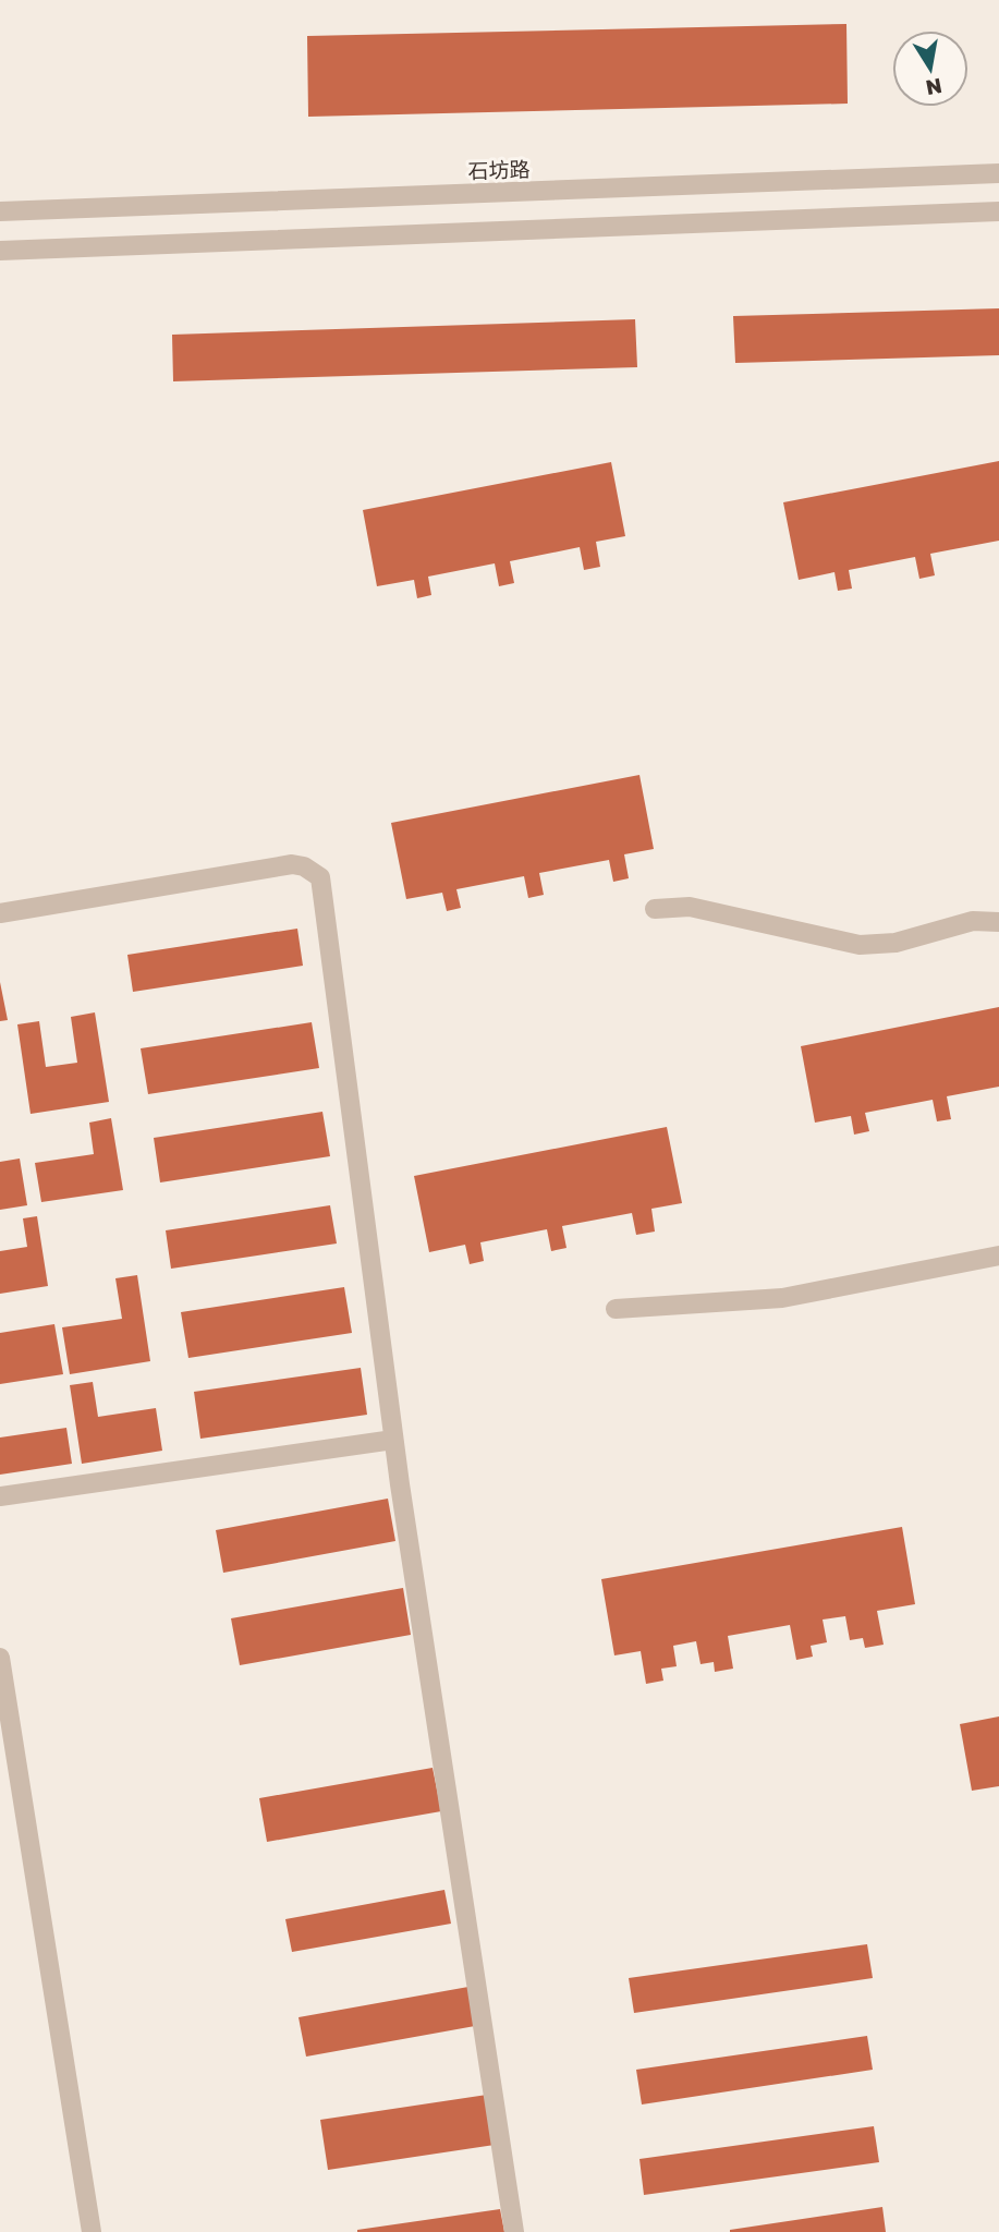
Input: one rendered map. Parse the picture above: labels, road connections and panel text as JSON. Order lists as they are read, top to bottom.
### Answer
{
  "streets": {
    "street": ["石坊路"]
  },
  "north": "bottom"
}
